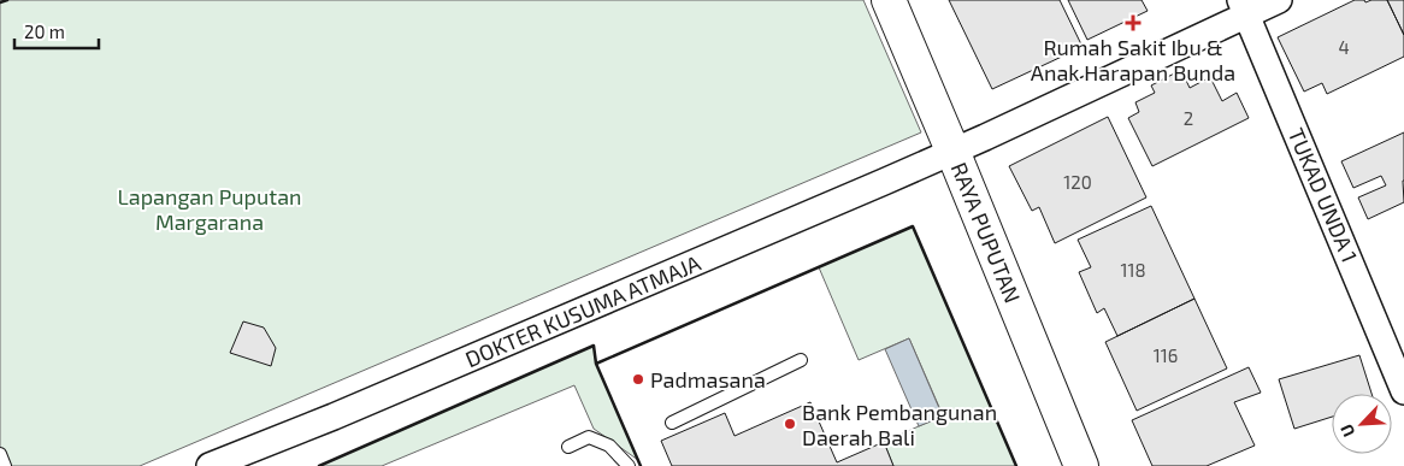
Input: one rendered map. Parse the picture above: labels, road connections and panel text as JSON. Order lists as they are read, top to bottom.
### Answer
{
  "streets": {
    "main road": ["RAYA PUPUTAN"],
    "street": ["TUKAD UNDA 1", "DOKTER KUSUMA ATMAJA"]
  },
  "crossings": [
    ["TUKAD UNDA 1", "DOKTER KUSUMA ATMAJA"],
    ["RAYA PUPUTAN", "DOKTER KUSUMA ATMAJA"]
  ],
  "parks": ["Lapangan Puputan Margarana"],
  "places": {
    "health": ["Rumah Sakit Ibu & Anak Harapan Bunda"],
    "other": ["Padmasana", "Bank Pembangunan Daerah Bali"]
  },
  "house_numbers": [
    "4",
    "2",
    "120",
    "118",
    "116"
  ],
  "scale_bar": "20 m",
  "north": "bottom left"
}
